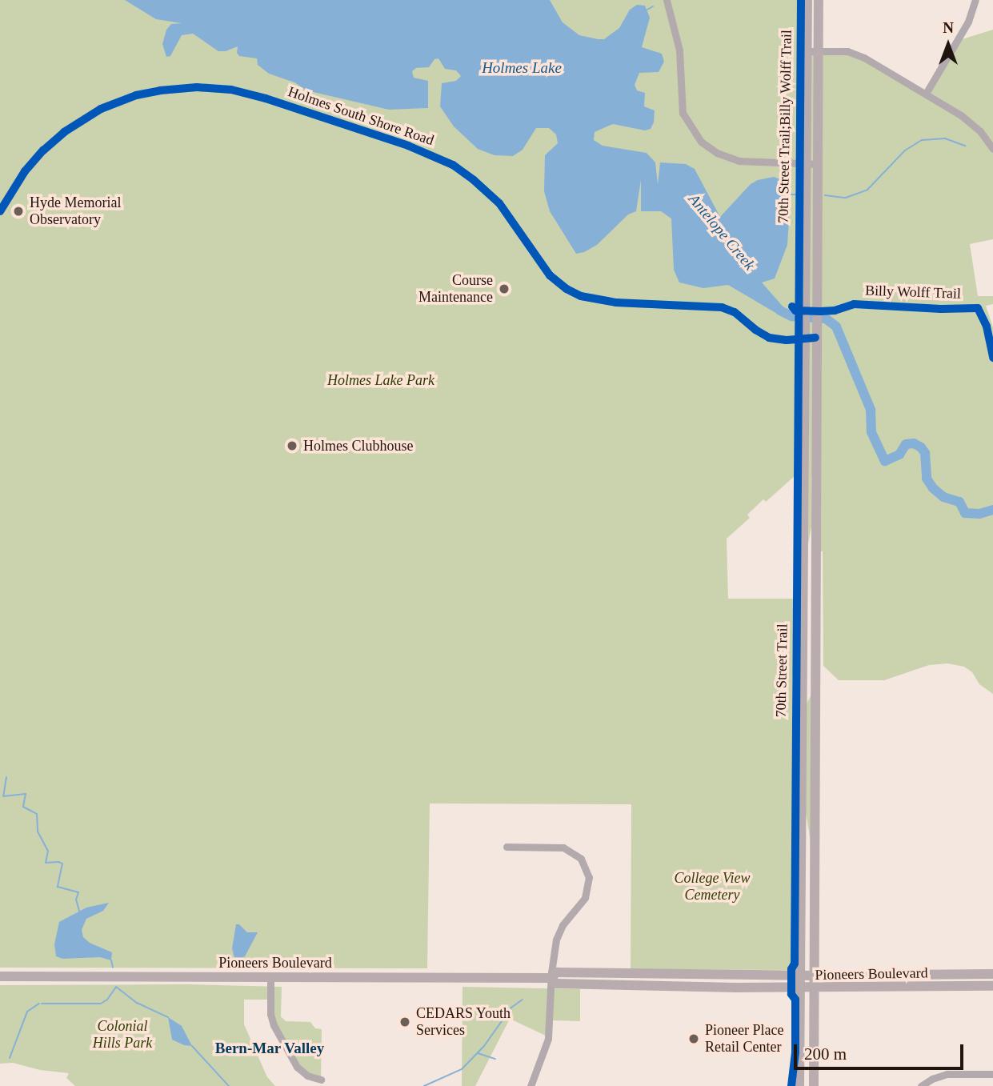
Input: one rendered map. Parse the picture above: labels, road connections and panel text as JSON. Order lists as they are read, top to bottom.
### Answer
{
  "streets": {
    "main road": ["Pioneers Boulevard"],
    "street": ["Holmes South Shore Road"],
    "cycle path": ["70th Street Trail;Billy Wolff Trail", "Billy Wolff Trail"]
  },
  "districts": ["Bern-Mar Valley"],
  "water": ["Holmes Lake", "Antelope Creek"],
  "parks": ["Holmes Lake Park", "College View Cemetery", "Colonial Hills Park"],
  "places": [
    "Hyde Memorial Observatory",
    "Course Maintenance",
    "Holmes Clubhouse",
    "CEDARS Youth Services",
    "Pioneer Place Retail Center"
  ],
  "scale_bar": "200 m",
  "north": "top"
}
